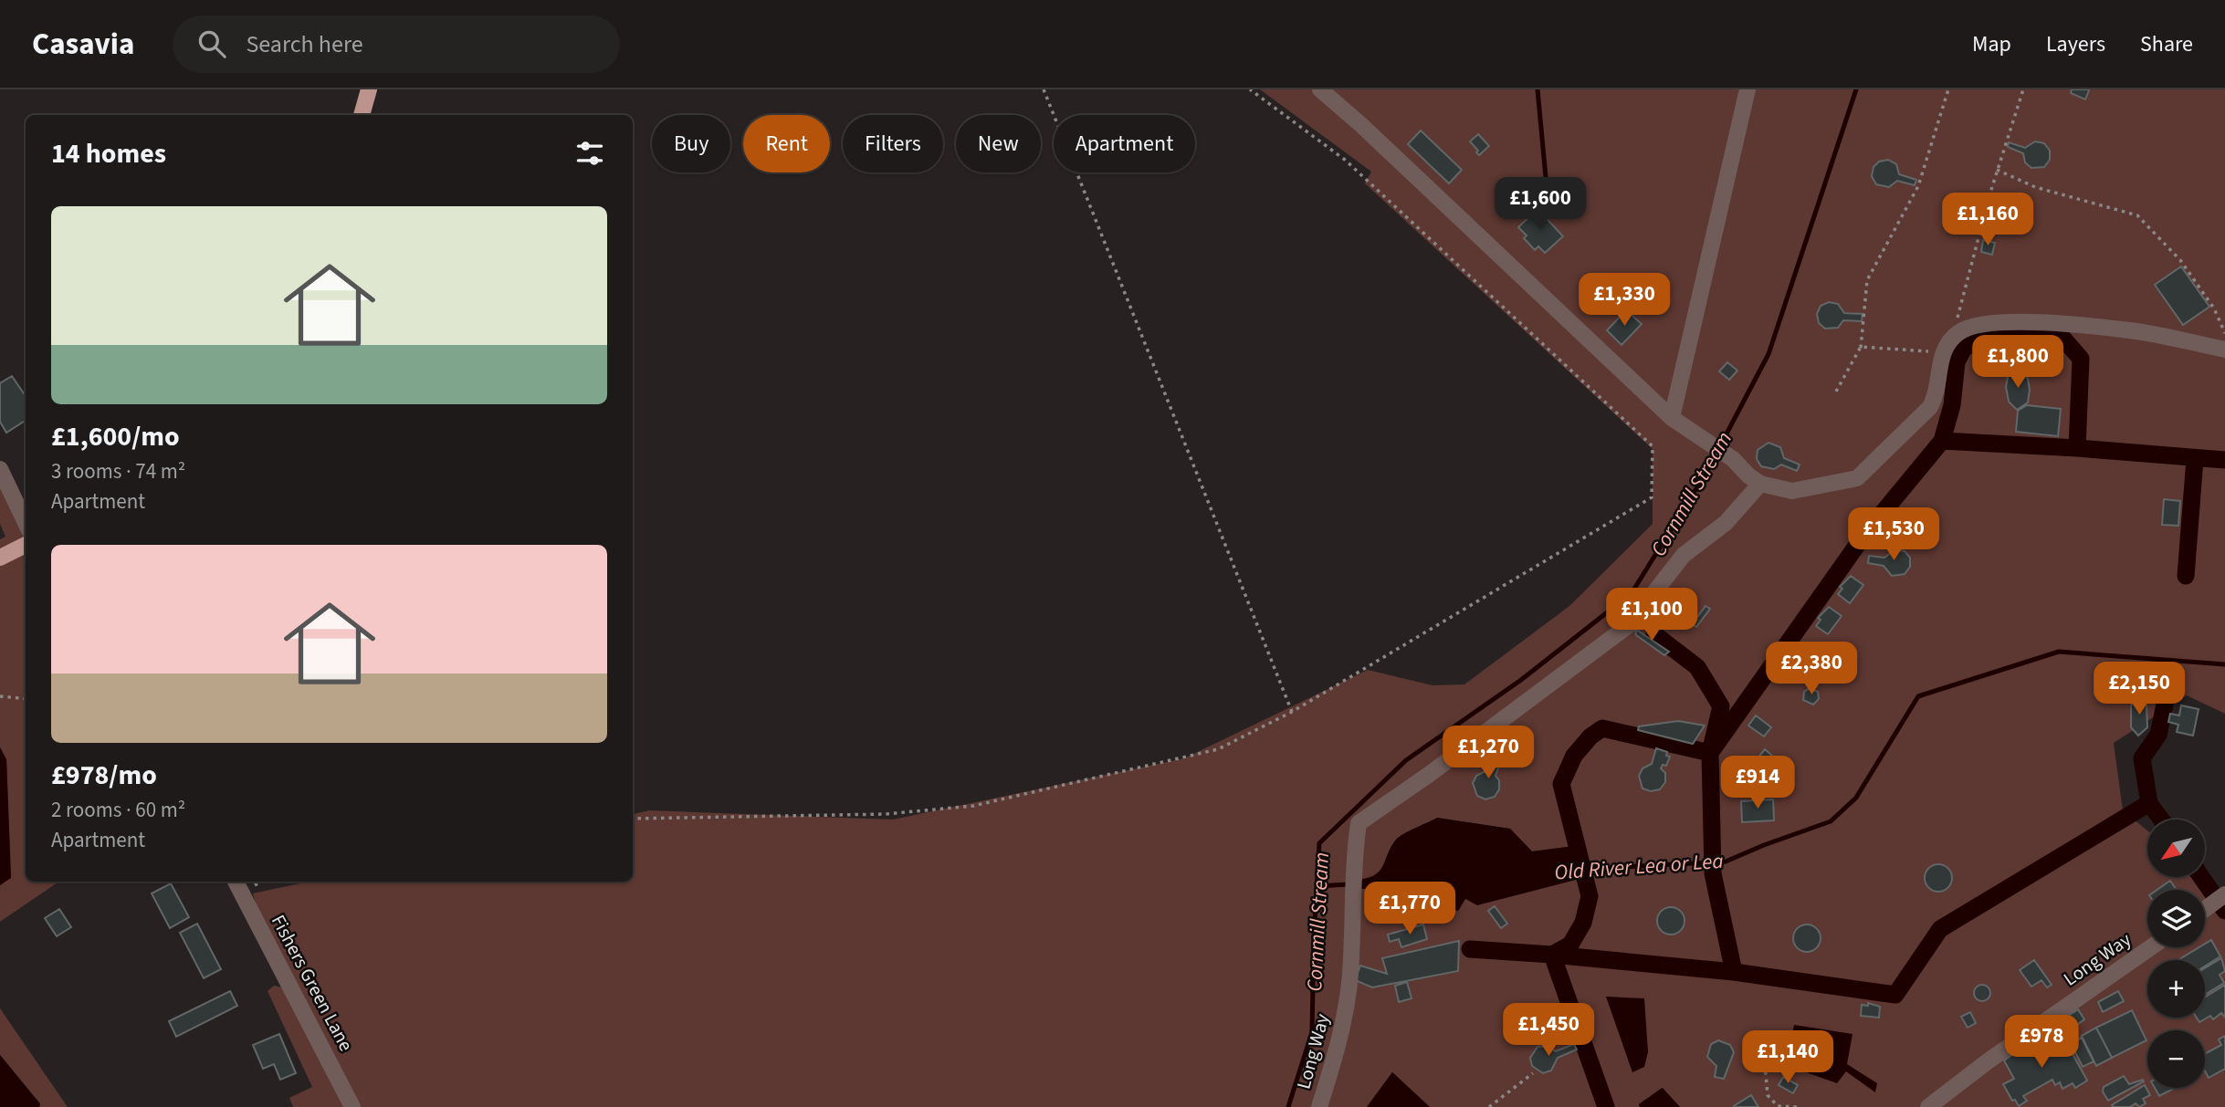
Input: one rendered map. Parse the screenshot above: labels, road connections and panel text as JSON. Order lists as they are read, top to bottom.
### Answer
{
  "streets": {
    "street": ["Long Way", "Fishers Green Lane"]
  },
  "water": ["Cornmill Stream", "Old River Lea or Lea"],
  "north": "bottom left",
  "page": {
    "header": "Casavia",
    "search": "Search here",
    "nav": ["Map", "Layers", "Share"],
    "chip": [
      "Buy",
      "Rent",
      "Filters",
      "New",
      "Apartment"
    ],
    "heading": "14 homes",
    "price": [
      "£1,600",
      "£1,160",
      "£1,330",
      "£1,800",
      "£1,530",
      "£1,100",
      "£2,380",
      "£2,150",
      "£1,270",
      "£914",
      "£1,770",
      "£1,450",
      "£978",
      "£1,140"
    ],
    "list": [
      {
        "name": "£1,600/mo",
        "note": "3 rooms · 74 m² · Apartment"
      },
      {
        "name": "£978/mo",
        "note": "2 rooms · 60 m² · Apartment"
      }
    ],
    "map_buttons": ["+", "−"]
  }
}
